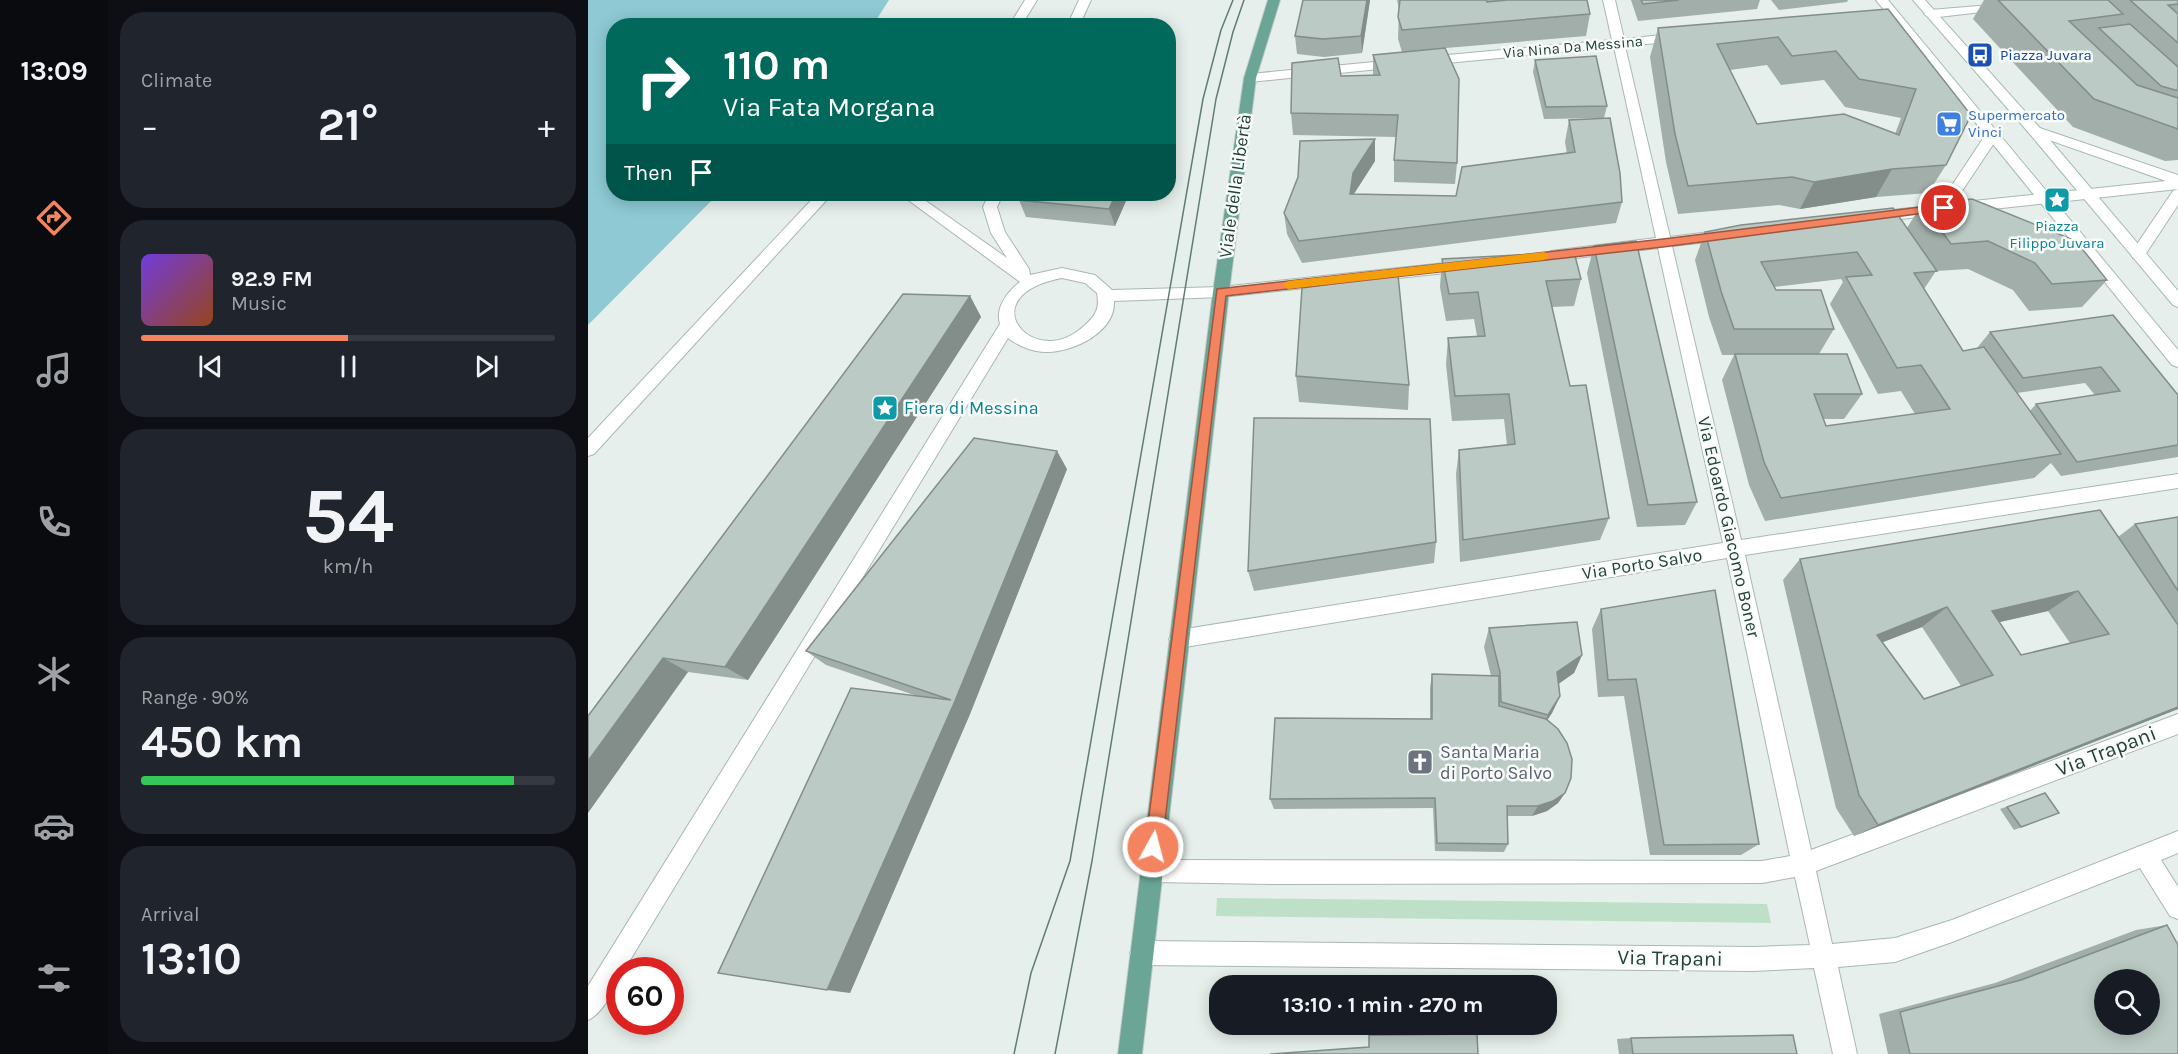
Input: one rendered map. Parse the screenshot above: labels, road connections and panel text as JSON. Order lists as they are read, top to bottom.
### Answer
{
  "streets": {
    "main road": ["Viale della Libertà"],
    "street": [
      "Via Nina Da Messina",
      "Via Edoardo Giacomo Boner",
      "Via Porto Salvo",
      "Via Trapani"
    ]
  },
  "crossings": [
    ["Via Nina Da Messina", "Viale della Libertà"],
    ["Via Nina Da Messina", "Via Edoardo Giacomo Boner"],
    ["Viale della Libertà", "Via Porto Salvo"],
    ["Viale della Libertà", "Via Trapani"],
    ["Via Edoardo Giacomo Boner", "Via Porto Salvo"],
    ["Via Edoardo Giacomo Boner", "Via Trapani"]
  ],
  "places": {
    "bus stop": ["Piazza Juvara"],
    "supermarket": ["Supermercato Vinci"],
    "place": ["Piazza Filippo Juvara", "Fiera di Messina"],
    "church": ["Santa Maria di Porto Salvo"]
  },
  "page": {
    "tabs": "13:09",
    "tile": [
      "Climate",
      ["54", "km/h"],
      ["Range · 90%", "450 km"],
      ["Arrival", "13:10"]
    ],
    "turn": ["110 m", "Via Fata Morgana"],
    "heat": ["−", "21°", "+"],
    "then": "Then",
    "song": ["92.9 FM", "Music"],
    "limit": "60",
    "trip": "13:10 · 1 min · 270 m"
  }
}
